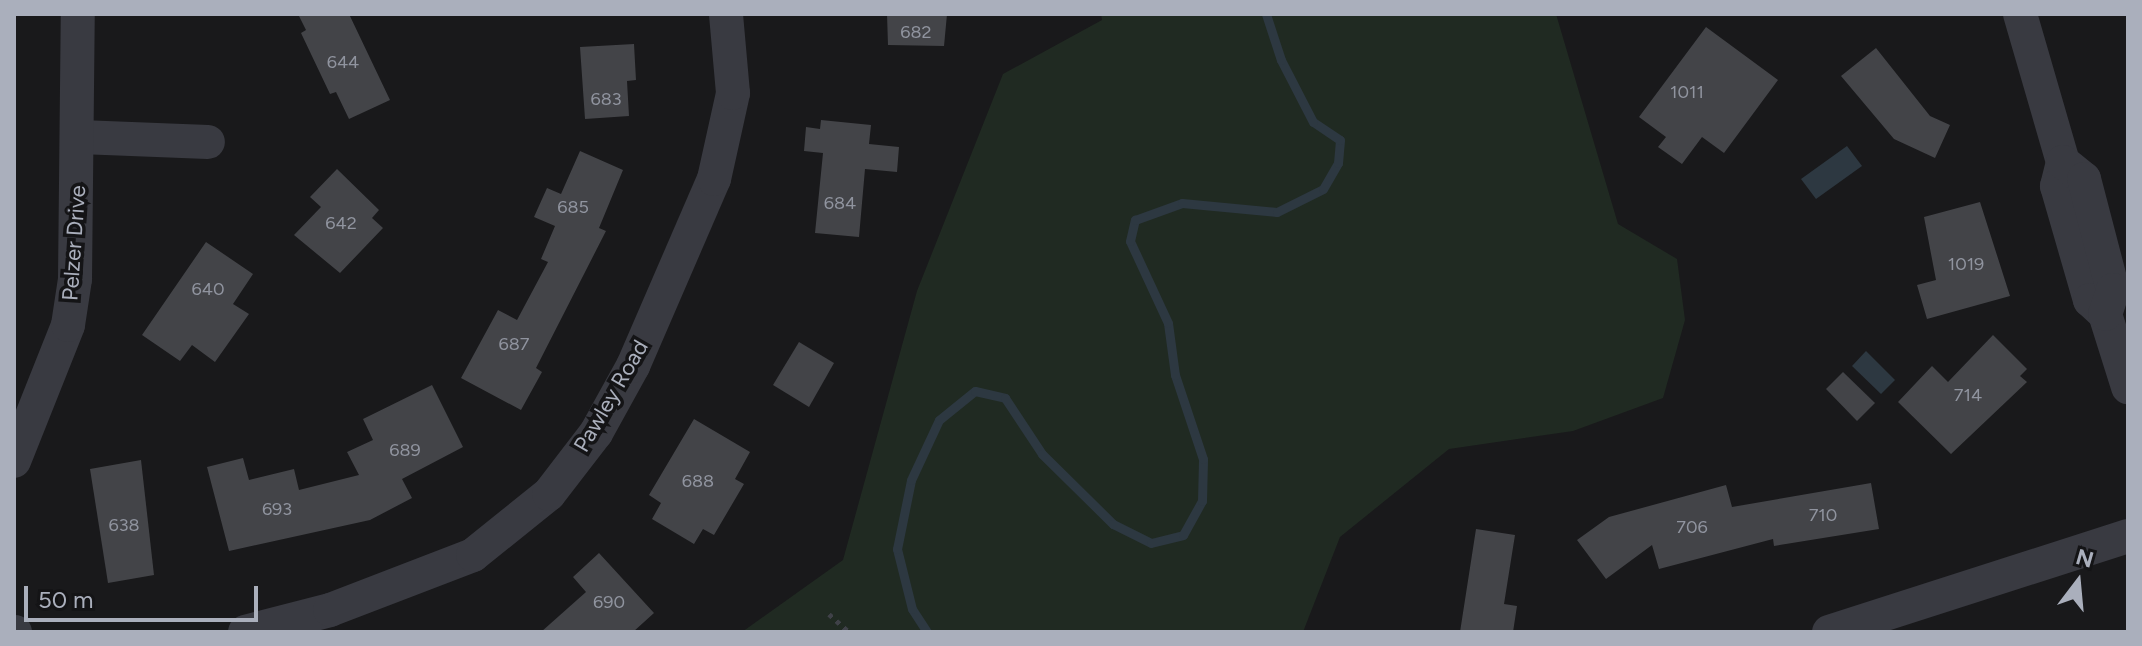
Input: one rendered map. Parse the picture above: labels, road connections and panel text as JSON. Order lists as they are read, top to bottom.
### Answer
{
  "streets": {
    "street": ["Pelzer Drive", "Pawley Road"]
  },
  "house_numbers": [
    "682",
    "644",
    "1011",
    "683",
    "684",
    "685",
    "642",
    "1019",
    "640",
    "687",
    "714",
    "689",
    "688",
    "693",
    "710",
    "638",
    "706",
    "690"
  ],
  "scale_bar": "50 m",
  "north": "top"
}
